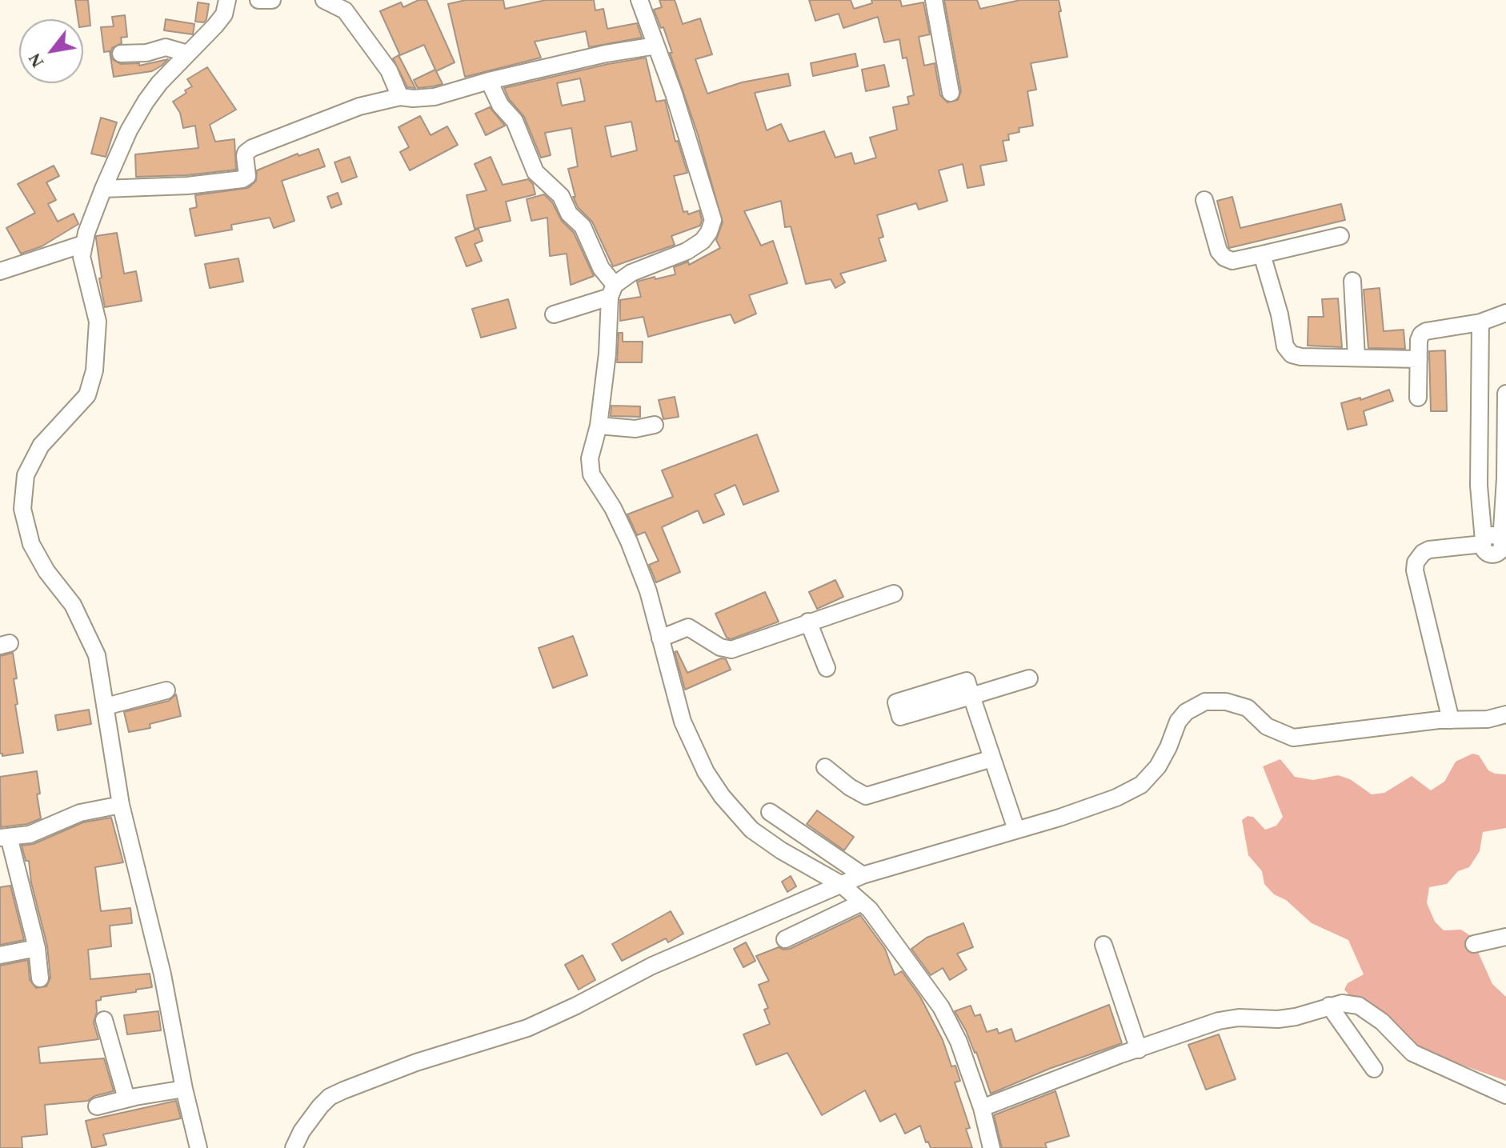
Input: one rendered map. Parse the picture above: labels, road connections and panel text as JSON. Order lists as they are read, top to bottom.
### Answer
{
  "north": "bottom left"
}
